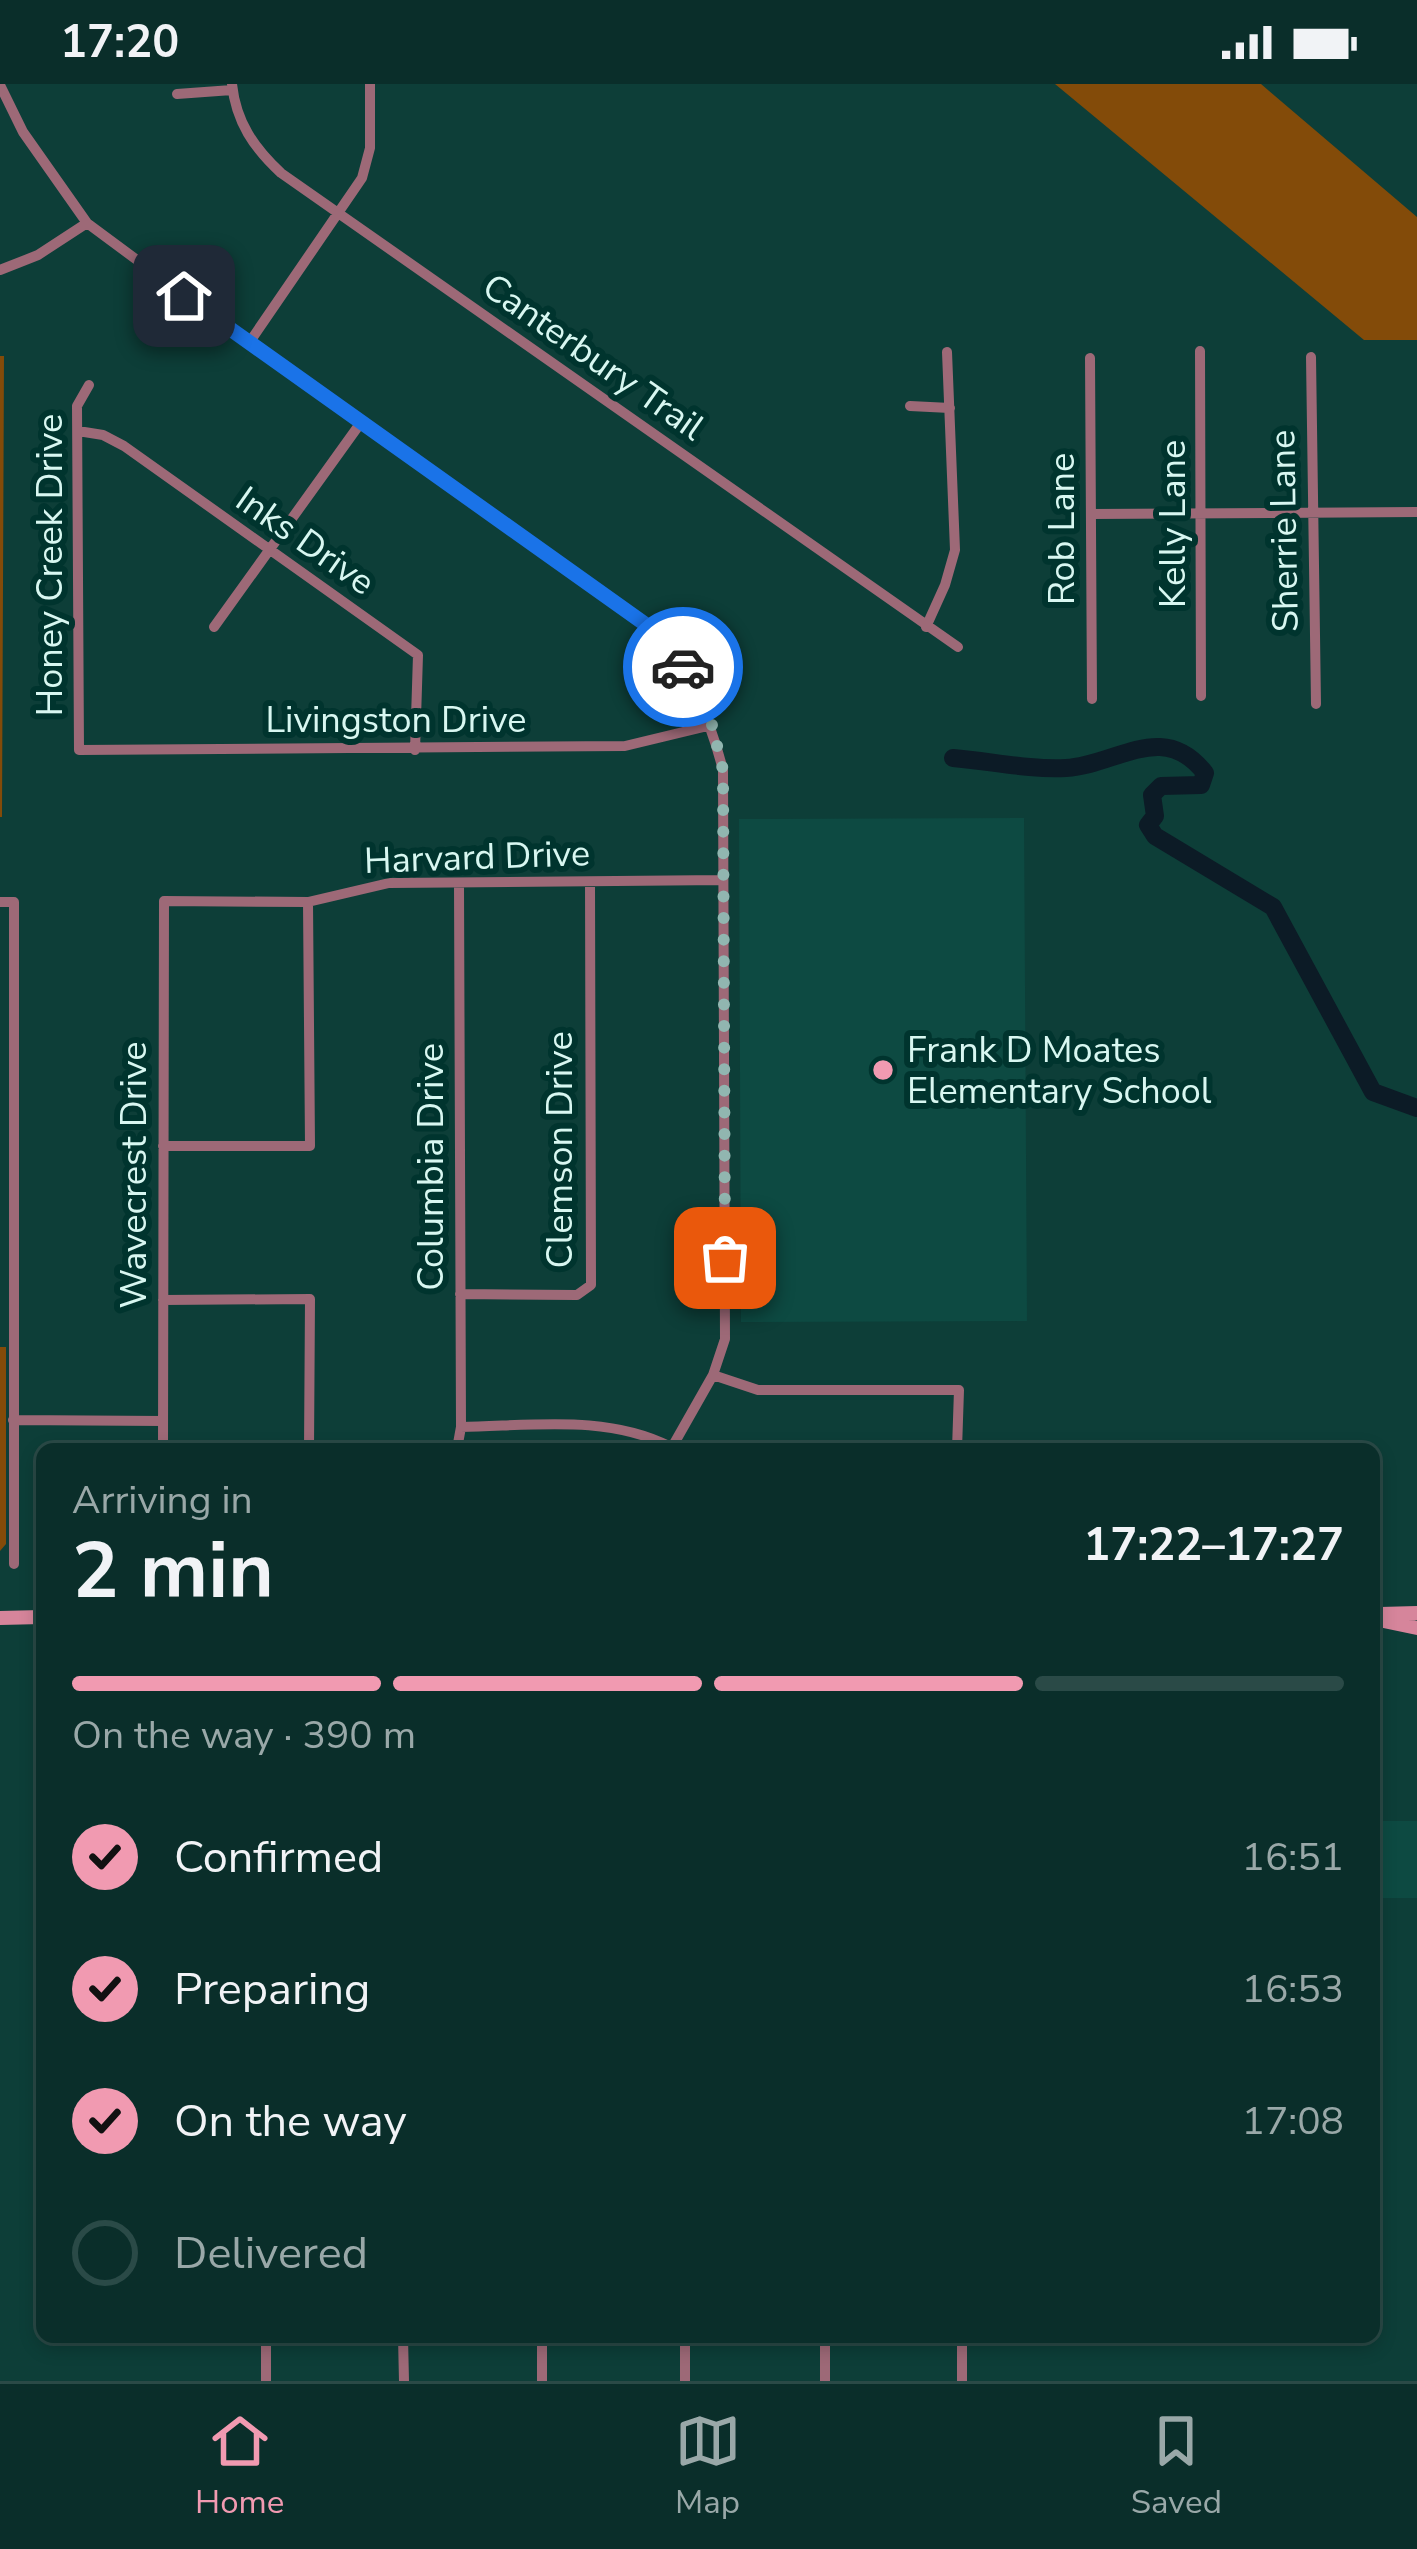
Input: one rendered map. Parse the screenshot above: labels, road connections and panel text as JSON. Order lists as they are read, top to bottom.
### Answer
{
  "streets": {
    "street": [
      "Canterbury Trail",
      "Kelly Lane",
      "Rob Lane",
      "Sherrie Lane",
      "Inks Drive",
      "Honey Creek Drive",
      "Livingston Drive",
      "Harvard Drive",
      "Clemson Drive",
      "Columbia Drive",
      "Wavecrest Drive"
    ]
  },
  "crossings": [
    ["Inks Drive", "Honey Creek Drive"],
    ["Inks Drive", "Livingston Drive"],
    ["Honey Creek Drive", "Livingston Drive"],
    ["Harvard Drive", "Clemson Drive"],
    ["Harvard Drive", "Columbia Drive"],
    ["Harvard Drive", "Wavecrest Drive"],
    ["Clemson Drive", "Columbia Drive"]
  ],
  "places": ["Frank D Moates Elementary School"],
  "page": {
    "status": "17:20",
    "heading": ["2 min", "Arriving in", "17:22–17:27"],
    "bar": "On the way · 390 m",
    "list": [
      ["Confirmed", "16:51"],
      ["Preparing", "16:53"],
      ["On the way", "17:08"],
      "Delivered"
    ],
    "tabs": ["Home", "Map", "Saved"]
  }
}
